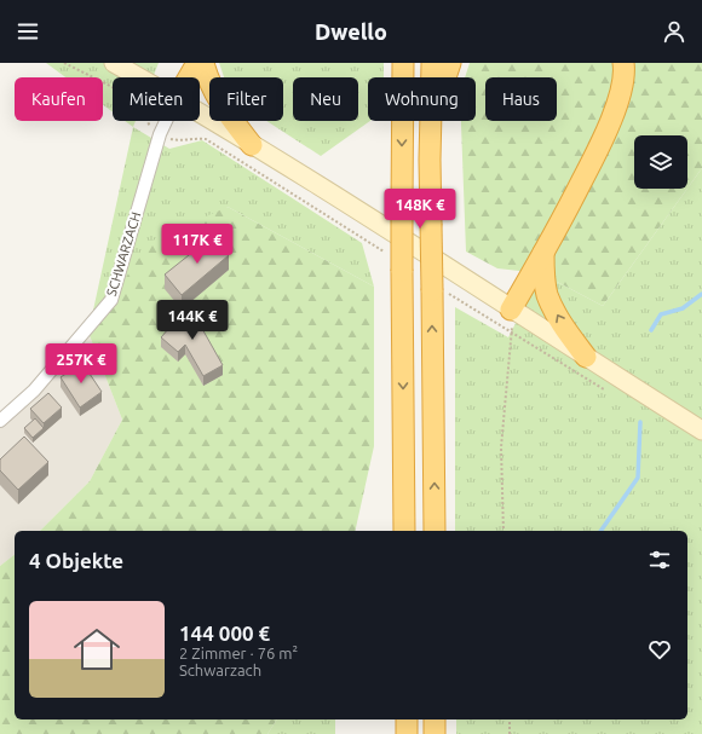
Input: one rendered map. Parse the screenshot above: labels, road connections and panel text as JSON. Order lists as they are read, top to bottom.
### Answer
{
  "streets": {
    "street": ["SCHWARZACH"]
  },
  "page": {
    "header": "Dwello",
    "chip": [
      "Kaufen",
      "Mieten",
      "Filter",
      "Neu",
      "Wohnung",
      "Haus"
    ],
    "price": [
      "148K €",
      "117K €",
      "144K €",
      "257K €"
    ],
    "heading": "4 Objekte",
    "list": [
      {
        "name": "144 000 €",
        "note": "2 Zimmer · 76 m² · Schwarzach"
      }
    ]
  }
}
